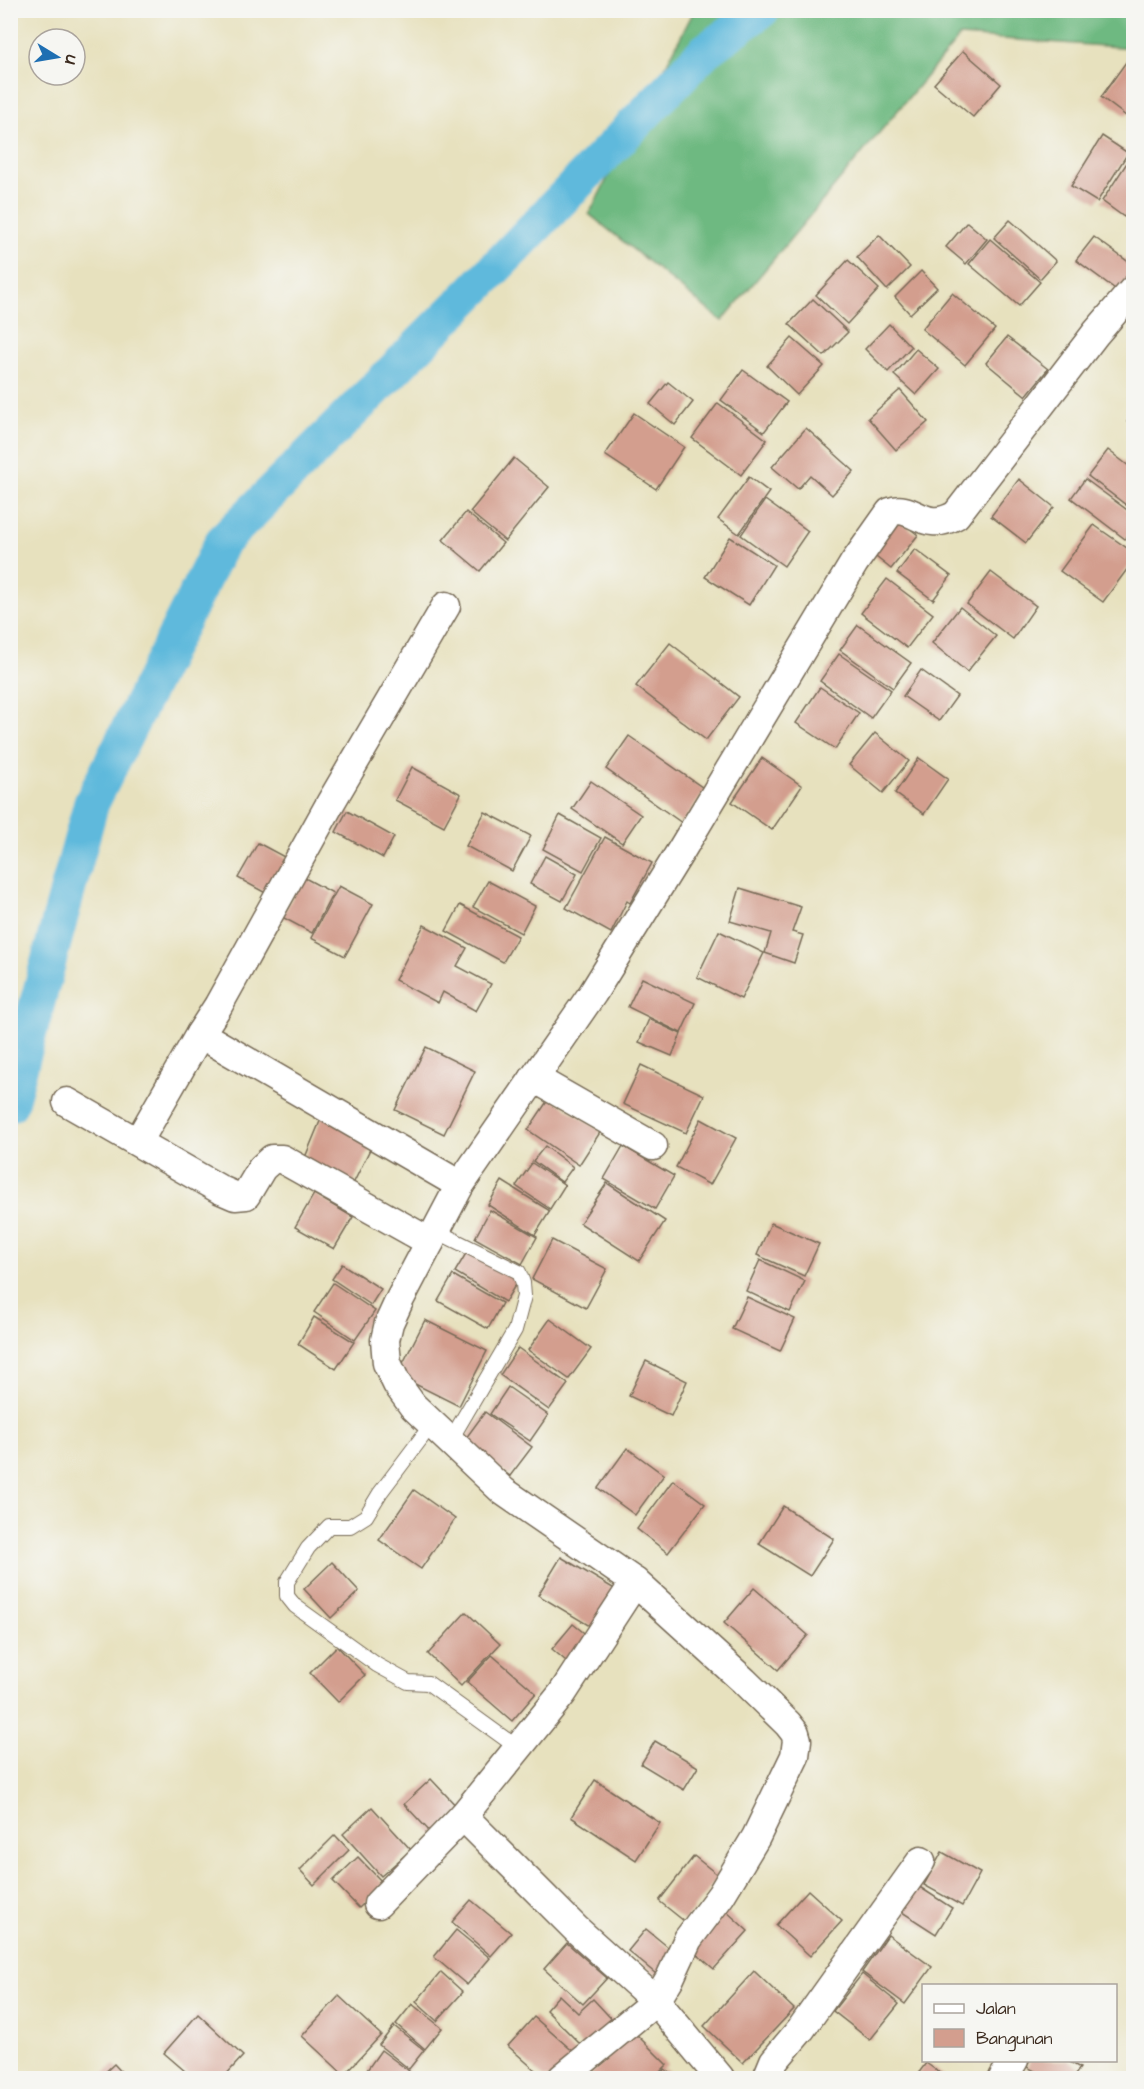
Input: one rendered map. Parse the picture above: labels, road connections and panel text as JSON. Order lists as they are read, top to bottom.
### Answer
{
  "legend": ["Jalan", "Bangunan"],
  "north": "right"
}
